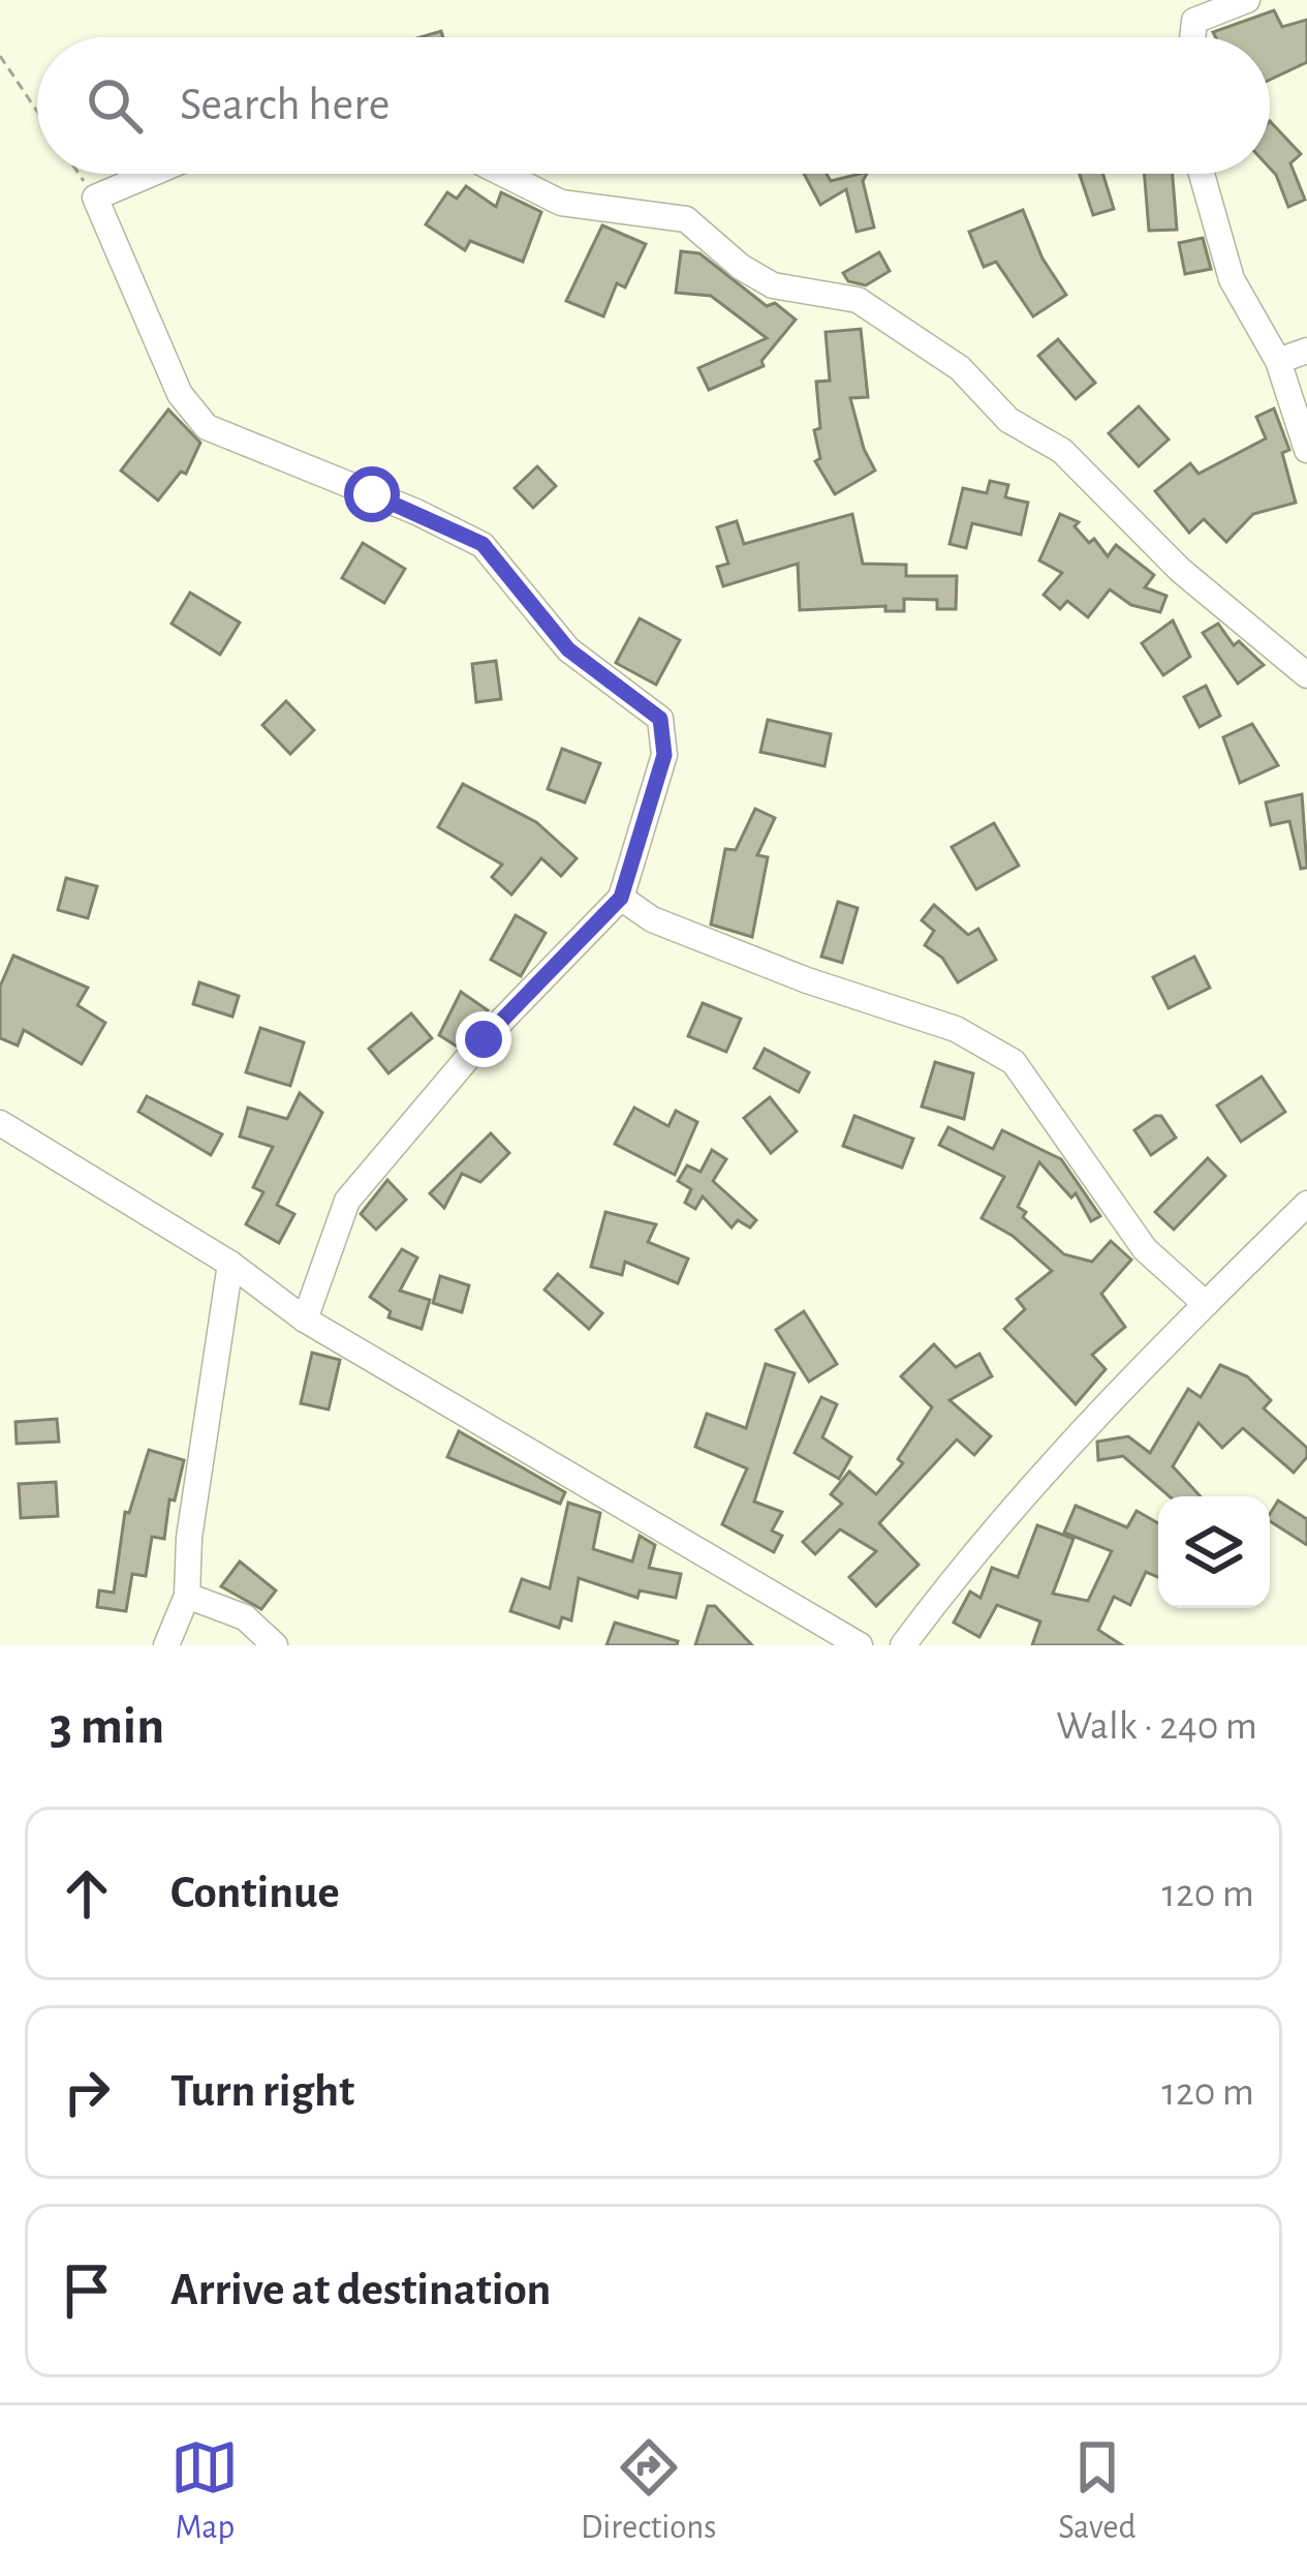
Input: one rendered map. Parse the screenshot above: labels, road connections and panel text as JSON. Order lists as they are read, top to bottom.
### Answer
{
  "page": {
    "search": "Search here",
    "heading": ["3 min", "Walk · 240 m"],
    "list": [
      ["Continue", "120 m"],
      ["Turn right", "120 m"],
      "Arrive at destination"
    ],
    "nav": ["Map", "Directions", "Saved"]
  }
}
